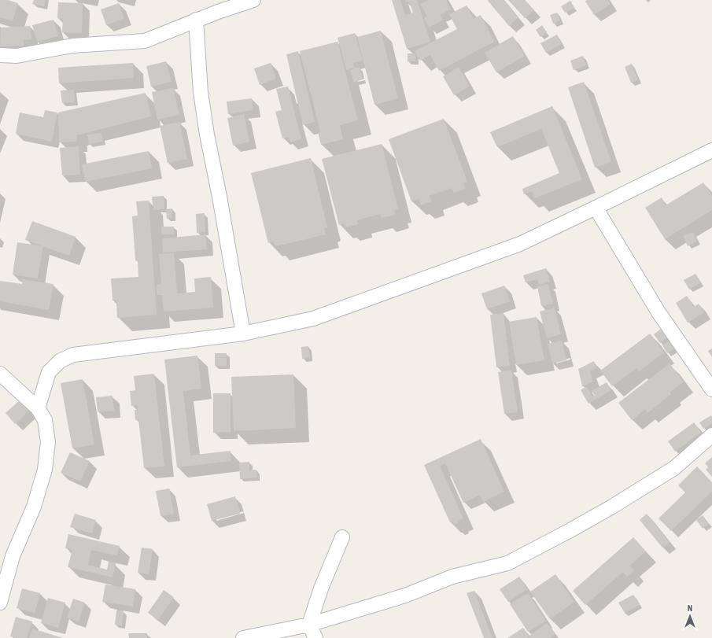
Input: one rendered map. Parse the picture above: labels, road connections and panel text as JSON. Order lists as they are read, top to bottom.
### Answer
{
  "north": "top"
}
